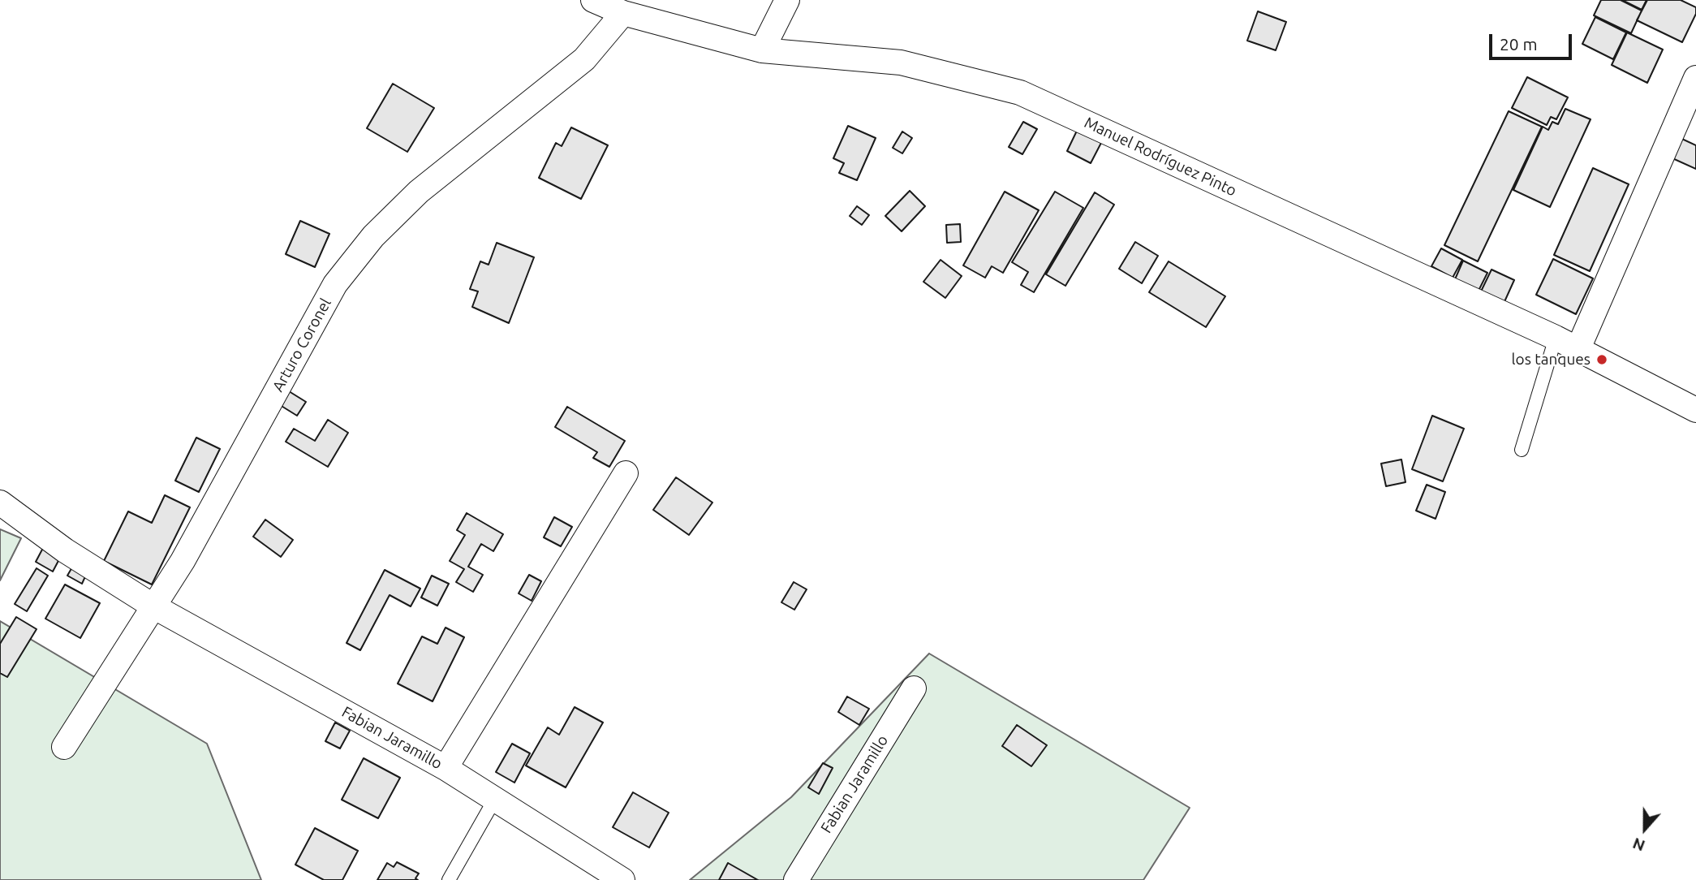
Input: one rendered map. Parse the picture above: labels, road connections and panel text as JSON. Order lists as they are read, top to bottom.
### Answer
{
  "streets": {
    "street": ["Manuel Rodríguez Pinto", "Arturo Coronel", "Fabian Jaramillo"]
  },
  "crossings": [
    ["Manuel Rodríguez Pinto", "Arturo Coronel"],
    ["Arturo Coronel", "Fabian Jaramillo"]
  ],
  "places": ["los tanques"],
  "scale_bar": "20 m",
  "north": "bottom"
}
